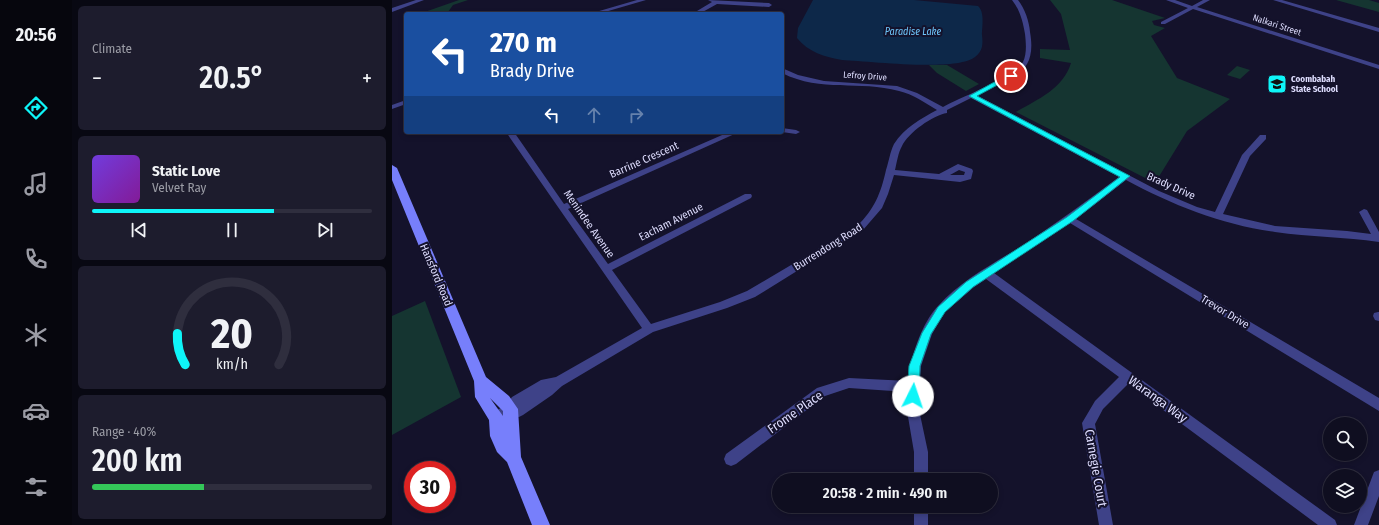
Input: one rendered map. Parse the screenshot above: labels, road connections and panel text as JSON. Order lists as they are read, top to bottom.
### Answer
{
  "streets": {
    "street": [
      "Nalkari Street",
      "Lefroy Drive",
      "Barrine Crescent",
      "Brady Drive",
      "Eacham Avenue",
      "Menindee Avenue",
      "Burrendong Road",
      "Hansford Road",
      "Trevor Drive",
      "Waranga Way",
      "Frome Place",
      "Carnegie Court"
    ]
  },
  "crossings": [
    ["Lefroy Drive", "Burrendong Road"],
    ["Barrine Crescent", "Menindee Avenue"],
    ["Brady Drive", "Burrendong Road"],
    ["Eacham Avenue", "Menindee Avenue"],
    ["Menindee Avenue", "Burrendong Road"],
    ["Burrendong Road", "Hansford Road"],
    ["Waranga Way", "Carnegie Court"]
  ],
  "water": ["Paradise Lake"],
  "places": {
    "school or university": ["Coombabah State School"]
  },
  "page": {
    "tabs": "20:56",
    "tile": [
      "Climate",
      ["Range · 40%", "200 km"]
    ],
    "turn": ["270 m", "Brady Drive"],
    "heat": ["−", "20.5°", "+"],
    "song": ["Static Love", "Velvet Ray"],
    "limit": "30",
    "trip": "20:58 · 2 min · 490 m",
    "gauge": ["20", "km/h"]
  }
}
